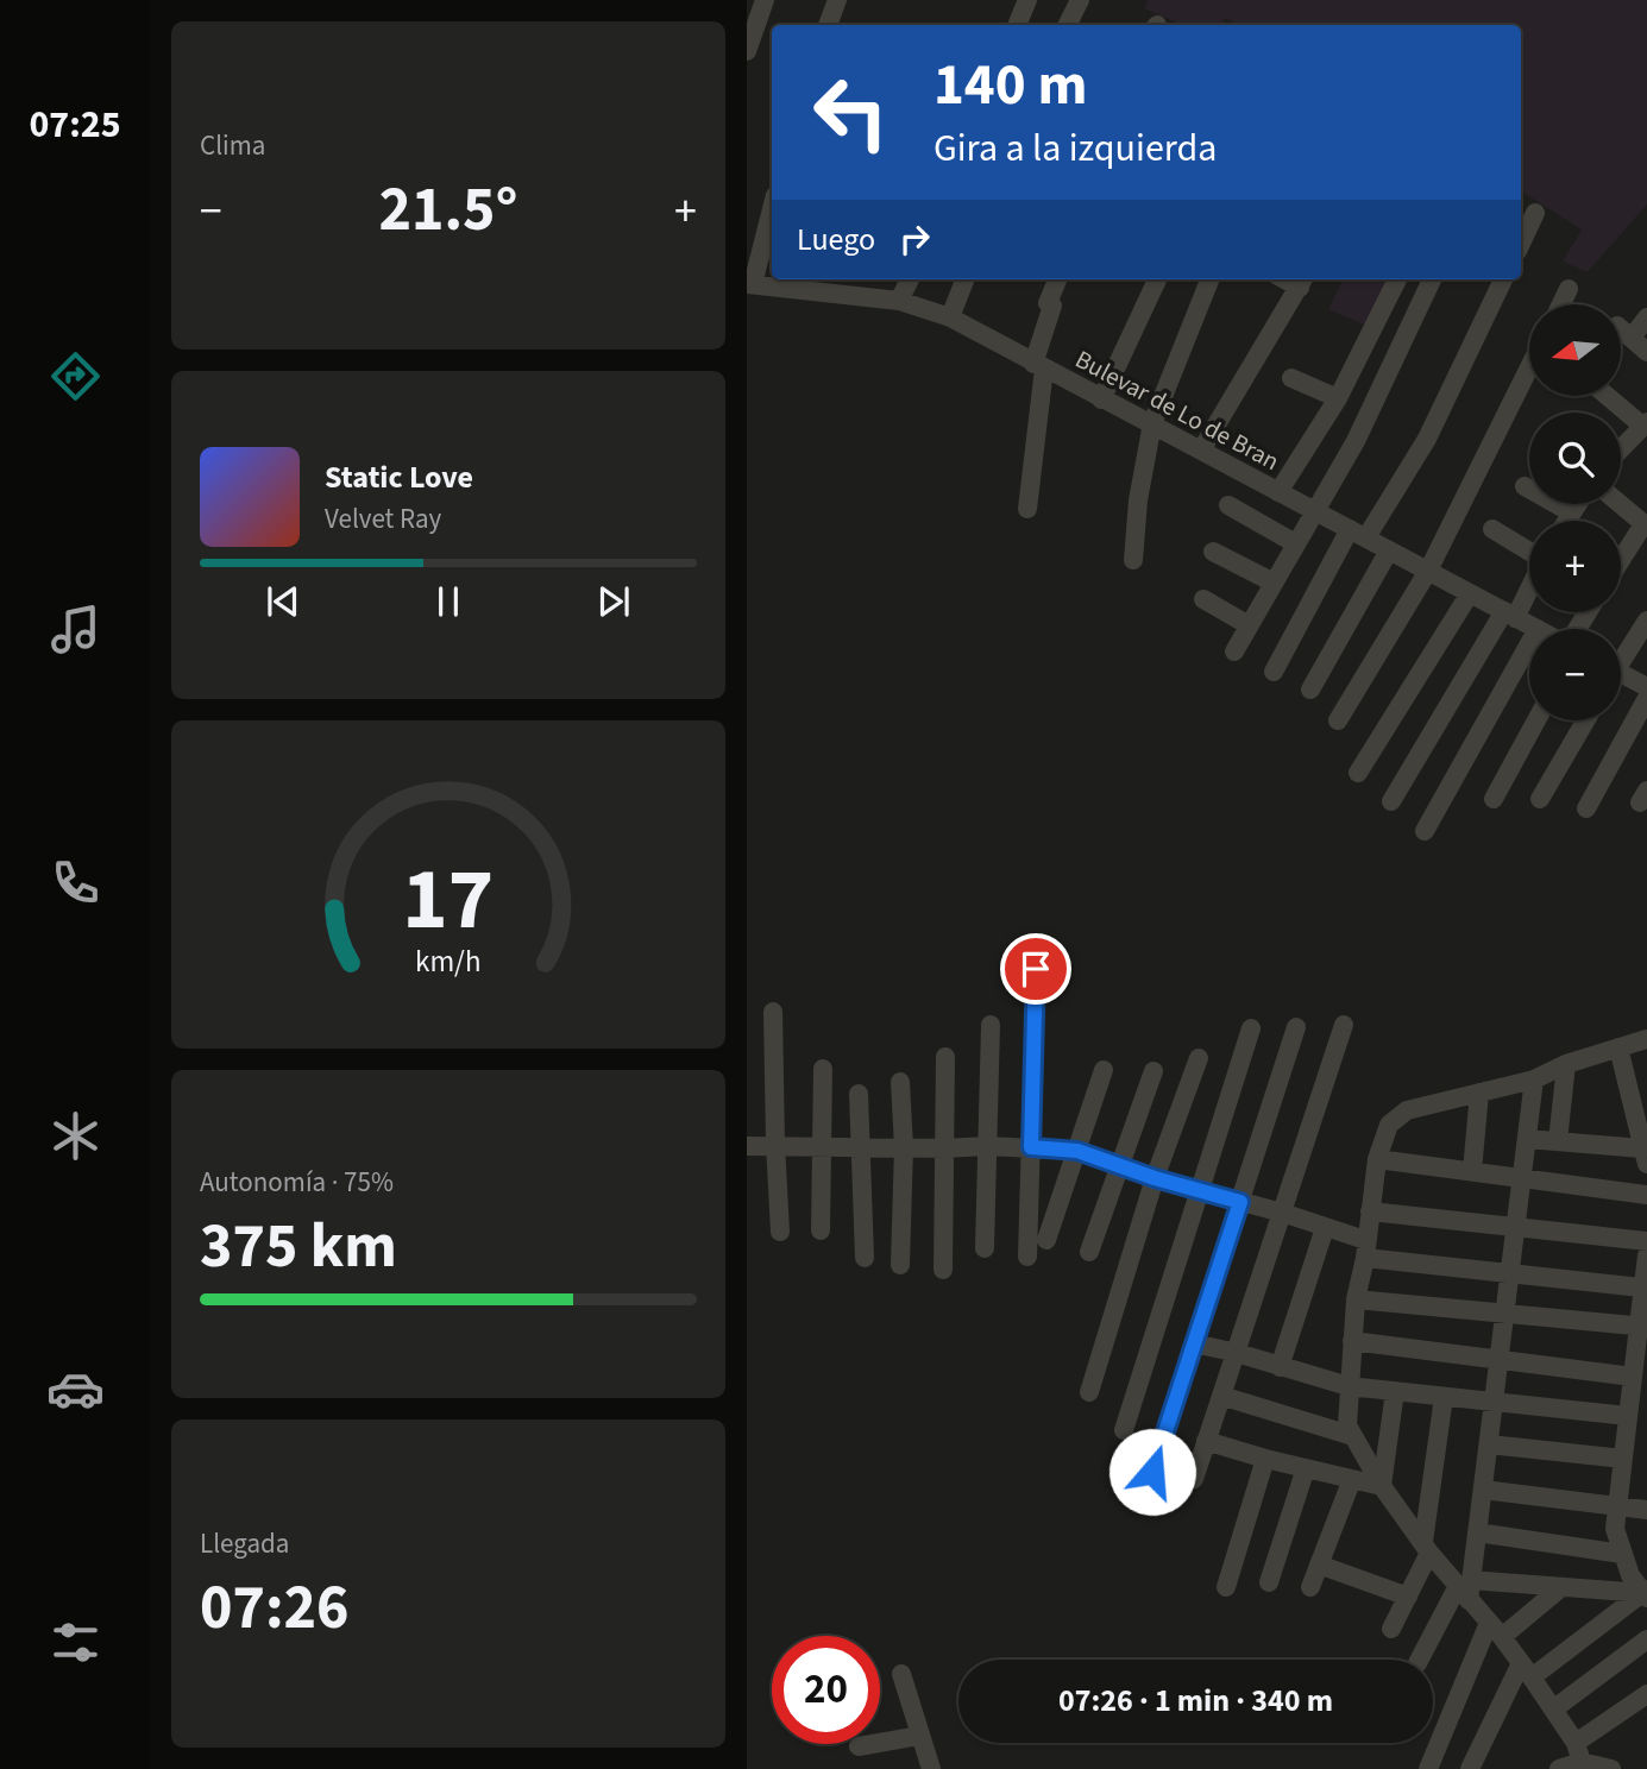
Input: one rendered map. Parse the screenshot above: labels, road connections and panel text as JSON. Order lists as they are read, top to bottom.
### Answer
{
  "streets": {
    "street": ["Bulevar de Lo de Bran"]
  },
  "north": "left",
  "page": {
    "tabs": "07:25",
    "tile": [
      "Clima",
      ["Autonomía · 75%", "375 km"],
      ["Llegada", "07:26"]
    ],
    "turn": ["140 m", "Gira a la izquierda"],
    "heat": ["−", "21.5°", "+"],
    "then": "Luego",
    "map_buttons": ["+", "−"],
    "song": ["Static Love", "Velvet Ray"],
    "limit": "20",
    "trip": "07:26 · 1 min · 340 m",
    "gauge": ["17", "km/h"]
  }
}
